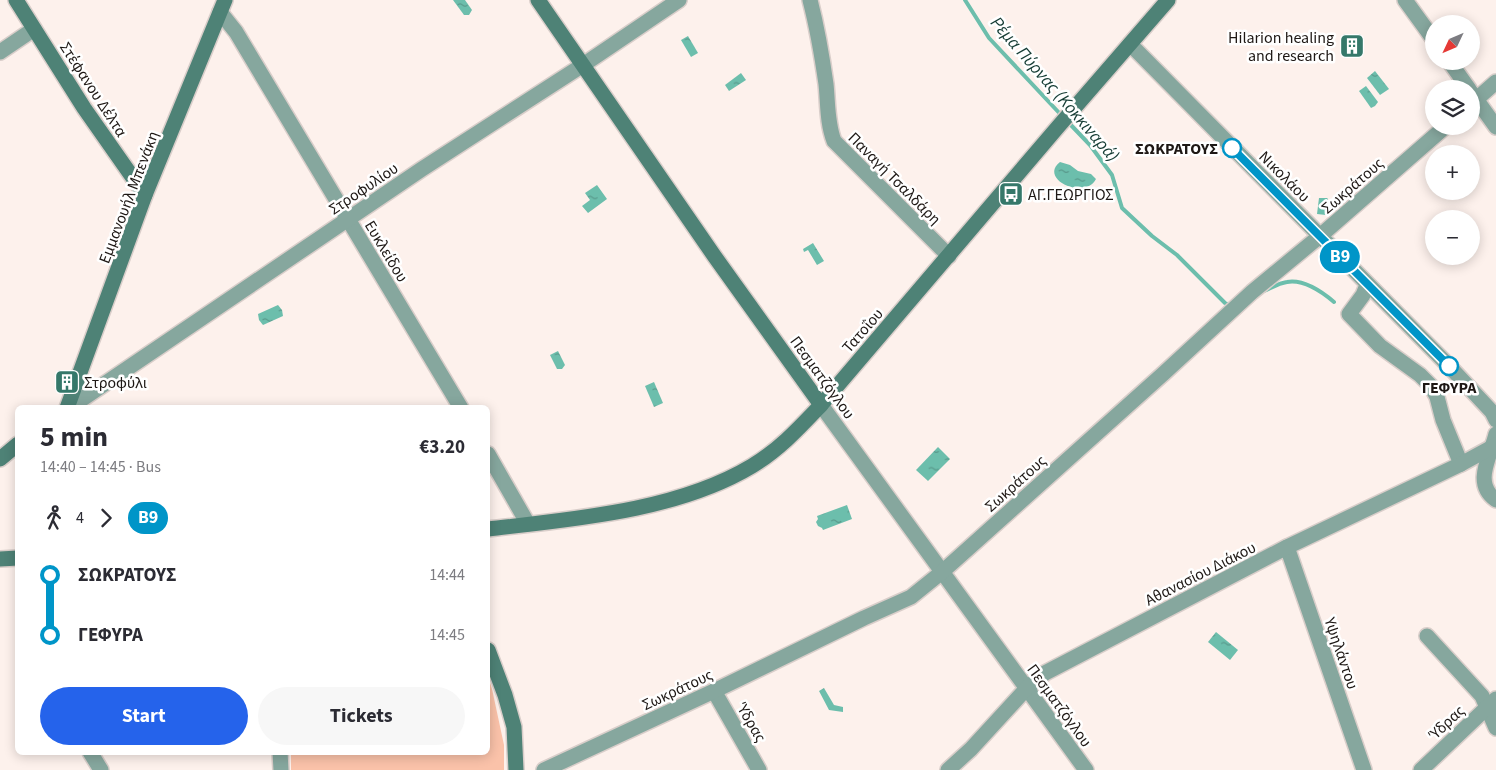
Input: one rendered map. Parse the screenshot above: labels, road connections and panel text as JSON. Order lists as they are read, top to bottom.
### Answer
{
  "streets": {
    "main road": [
      "Στέφανου Δέλτα",
      "Εμμανουήλ Μπενάκη",
      "Τατοΐου",
      "Πεσματζόγλου"
    ],
    "street": [
      "Νικολάου",
      "Παναγή Τσαλδάρη",
      "Σωκράτους",
      "Στροφυλίου",
      "Ευκλείδου",
      "Αθανασίου Διάκου",
      "Υψηλάντου",
      "Ύδρας"
    ]
  },
  "crossings": [
    ["Στέφανου Δέλτα", "Εμμανουήλ Μπενάκη"],
    ["Νικολάου", "Σωκράτους"],
    ["Νικολάου", "Τατοΐου"],
    ["Παναγή Τσαλδάρη", "Τατοΐου"],
    ["Σωκράτους", "Πεσματζόγλου"],
    ["Σωκράτους", "Ύδρας"],
    ["Στροφυλίου", "Ευκλείδου"],
    ["Στροφυλίου", "Πεσματζόγλου"],
    ["Εμμανουήλ Μπενάκη", "Ευκλείδου"],
    ["Τατοΐου", "Πεσματζόγλου"],
    ["Πεσματζόγλου", "Αθανασίου Διάκου"],
    ["Αθανασίου Διάκου", "Υψηλάντου"]
  ],
  "water": ["Ρέμα Πύρνας (Κοκκιναρά)"],
  "places": {
    "building": ["Hilarion healing and research", "Στροφύλι"],
    "other": ["ΣΩΚΡΑΤΟΥΣ", "ΓΕΦΥΡΑ"],
    "bus stop": ["ΑΓ.ΓΕΩΡΓΙΟΣ"]
  },
  "lines": ["bus line Β9"],
  "north": "bottom left",
  "page": {
    "on_map": "Β9",
    "map_buttons": ["+", "−"],
    "heading": ["5 min", "14:40 – 14:45 · Bus", "€3.20"],
    "legs": ["4", "Β9"],
    "list": [
      {
        "name": "ΣΩΚΡΑΤΟΥΣ",
        "value": "14:44"
      },
      {
        "name": "ΓΕΦΥΡΑ",
        "value": "14:45"
      }
    ],
    "buttons": ["Start", "Tickets"]
  }
}
